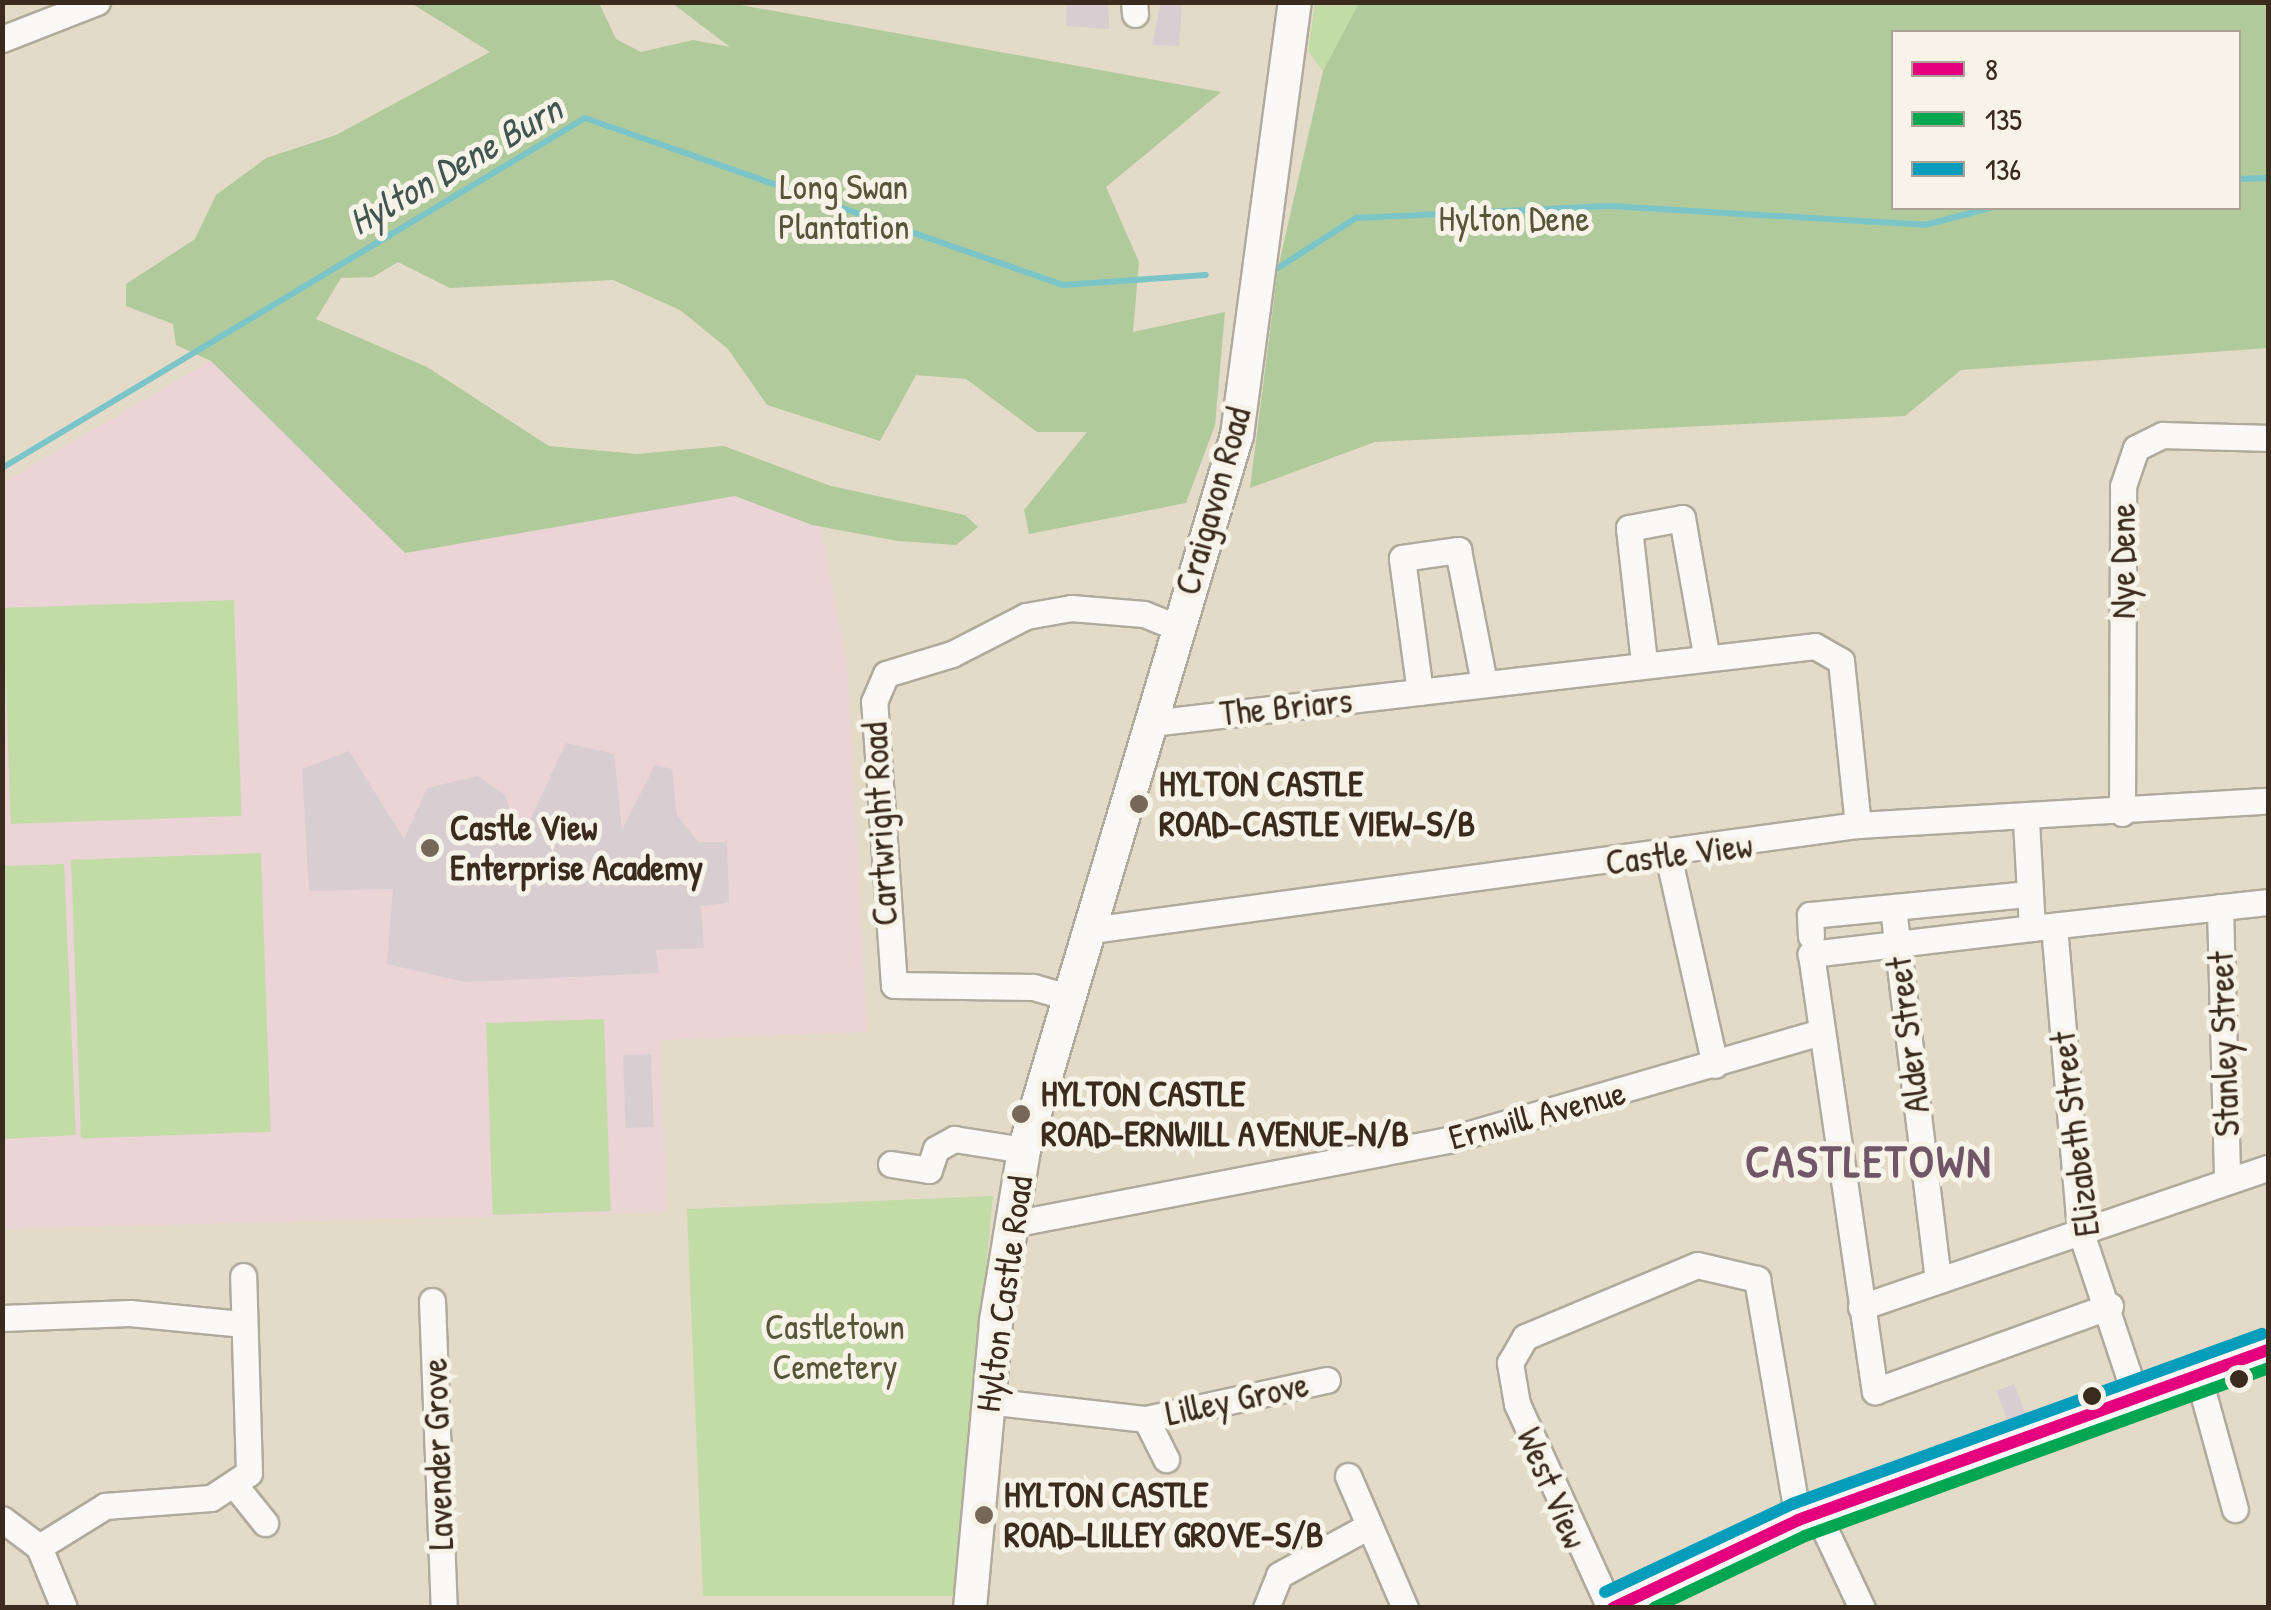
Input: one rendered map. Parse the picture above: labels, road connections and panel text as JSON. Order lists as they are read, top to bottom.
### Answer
{
  "streets": {
    "street": [
      "Craigavon Road",
      "Nye Dene",
      "The Briars",
      "Cartwright Road",
      "Castle View",
      "Alder Street",
      "Stanley Street",
      "Ernwill Avenue",
      "Elizabeth Street",
      "Hylton Castle Road",
      "Lilley Grove",
      "Lavender Grove",
      "West View"
    ]
  },
  "crossings": [
    ["Craigavon Road", "The Briars"],
    ["Craigavon Road", "Cartwright Road"],
    ["Craigavon Road", "Castle View"],
    ["Craigavon Road", "Hylton Castle Road"],
    ["Nye Dene", "Castle View"],
    ["The Briars", "Castle View"],
    ["Cartwright Road", "Hylton Castle Road"],
    ["Castle View", "Elizabeth Street"],
    ["Castle View", "Hylton Castle Road"],
    ["Ernwill Avenue", "Hylton Castle Road"],
    ["Hylton Castle Road", "Lilley Grove"]
  ],
  "districts": ["CASTLETOWN"],
  "water": ["Hylton Dene Burn"],
  "parks": ["Long Swan Plantation", "Hylton Dene", "Castletown Cemetery"],
  "places": [
    "HYLTON CASTLE ROAD-CASTLE VIEW-S/B",
    "Castle View Enterprise Academy",
    "HYLTON CASTLE ROAD-ERNWILL AVENUE-N/B",
    "HYLTON CASTLE ROAD-LILLEY GROVE-S/B"
  ],
  "lines": ["transit line 136", "transit line 8", "transit line 135"],
  "legend": ["8", "135", "136"]
}
